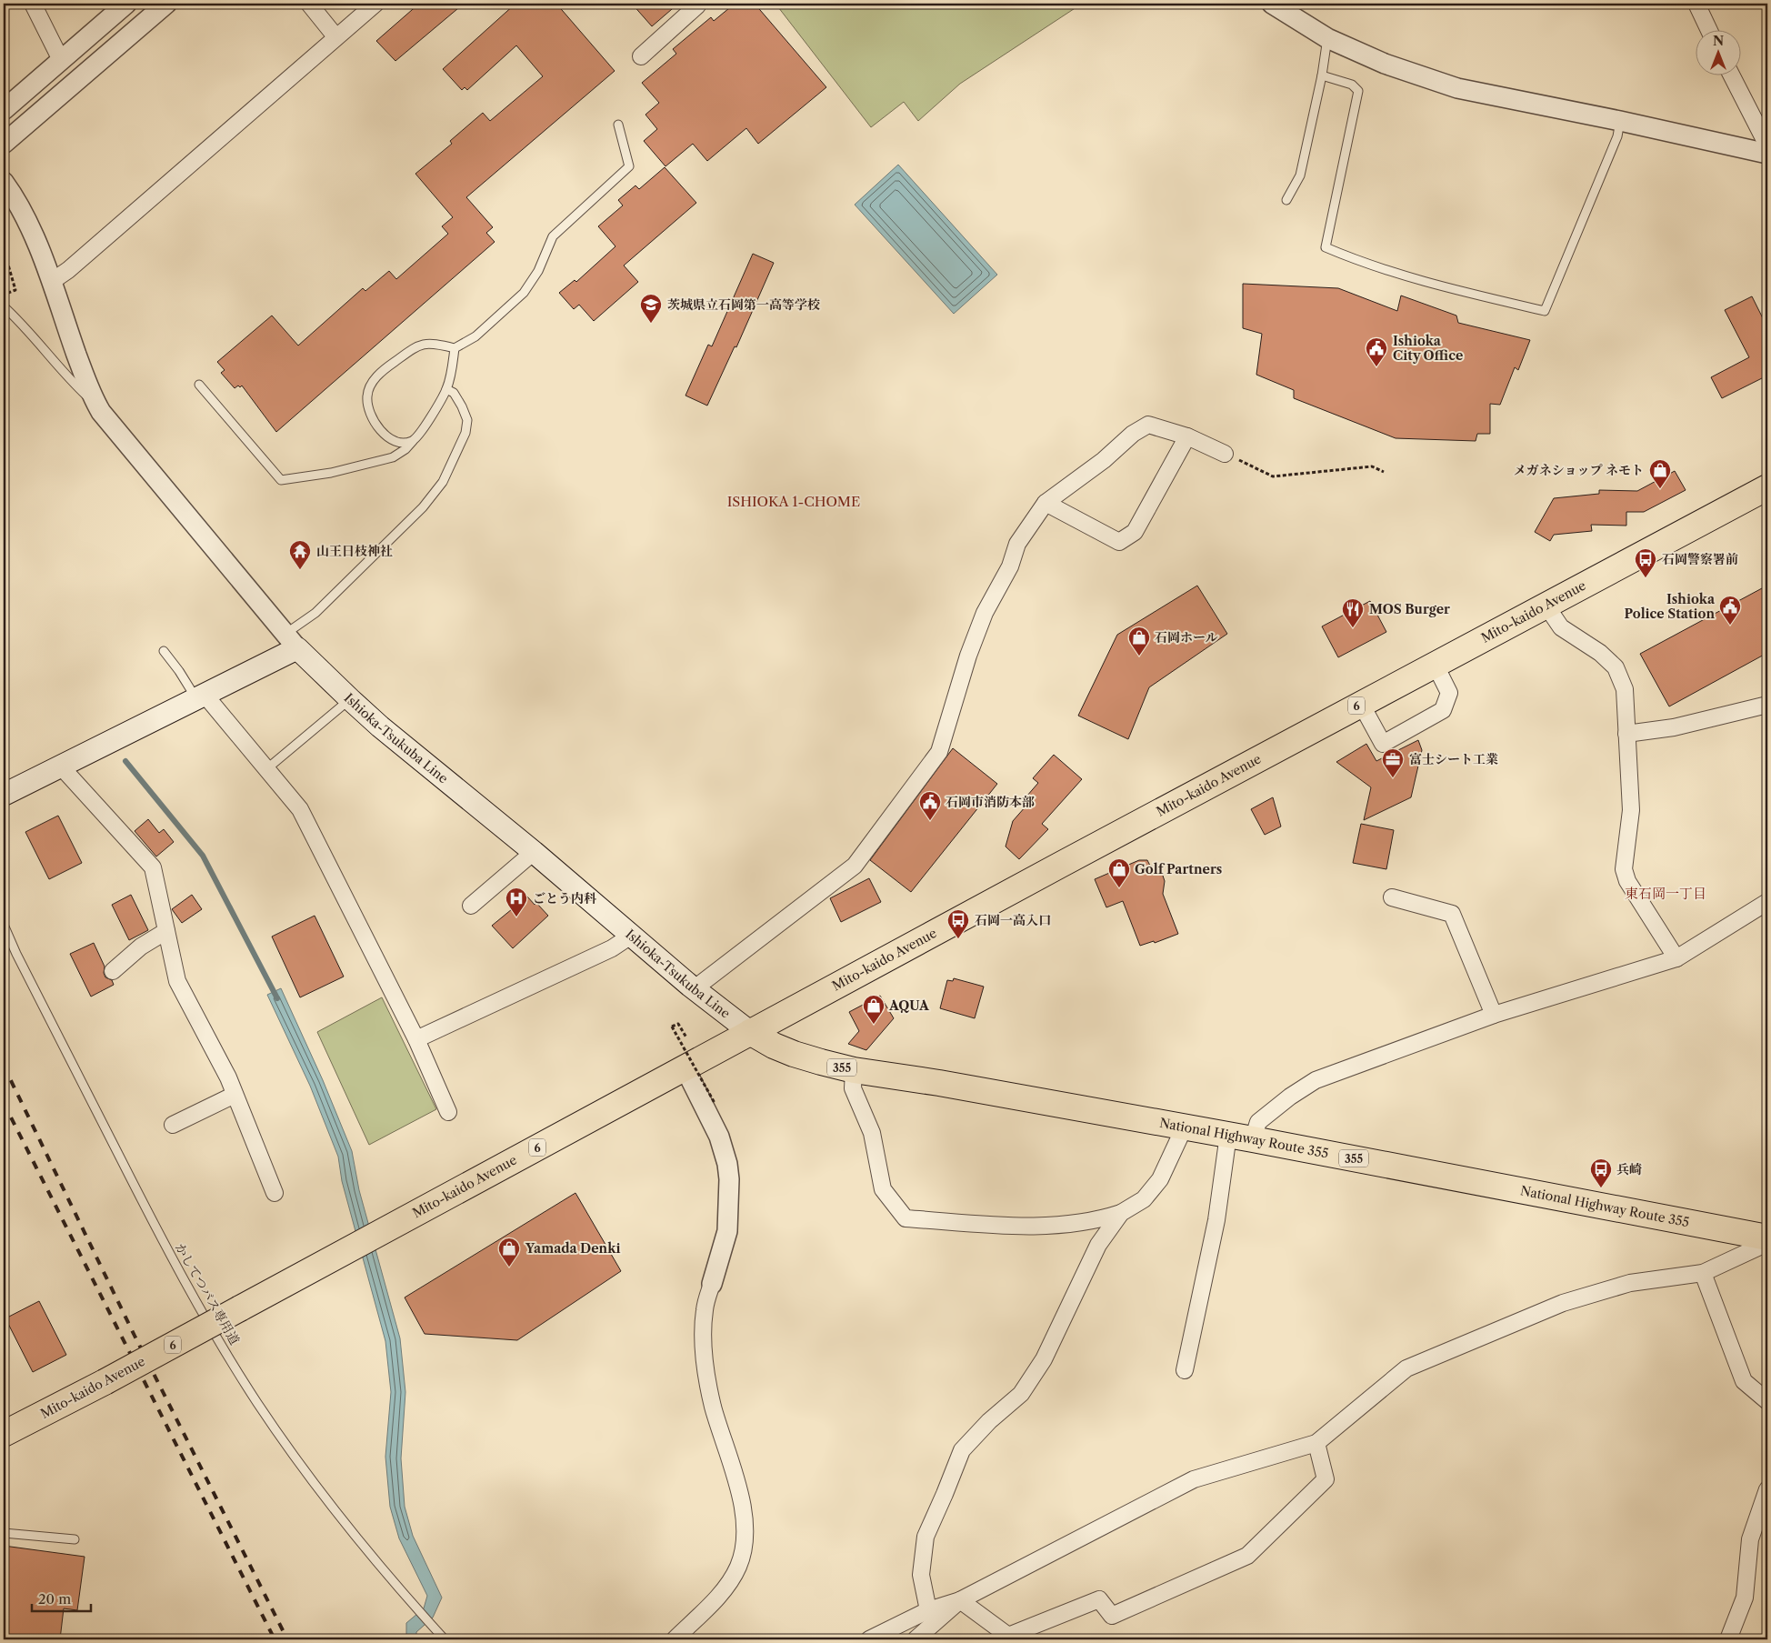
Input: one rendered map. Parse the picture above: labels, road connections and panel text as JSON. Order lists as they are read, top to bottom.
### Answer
{
  "streets": {
    "highway": [
      "Mito-kaido Avenue",
      "6",
      "355",
      "National Highway Route 355"
    ],
    "main road": ["Ishioka-Tsukuba Line"],
    "lane": ["かしてつバス専用道"]
  },
  "crossings": [
    ["Mito-kaido Avenue", "Ishioka-Tsukuba Line"],
    ["Mito-kaido Avenue", "National Highway Route 355"],
    ["Ishioka-Tsukuba Line", "National Highway Route 355"]
  ],
  "districts": ["ISHIOKA 1-CHOME", "東石岡一丁目"],
  "places": {
    "school or university": ["茨城県立石岡第一高等学校"],
    "public building": ["Ishioka City Office", "Ishioka Police Station", "石岡市消防本部"],
    "shop": [
      "メガネショップ ネモト",
      "石岡ホール",
      "Golf Partners",
      "AQUA",
      "Yamada Denki"
    ],
    "temple": ["山王日枝神社"],
    "bus stop": ["石岡警察署前", "石岡一高入口", "兵崎"],
    "restaurant": ["MOS Burger"],
    "office": ["富士シート工業"],
    "hospital": ["ごとう内科"]
  },
  "scale_bar": "20 m",
  "north": "top"
}
